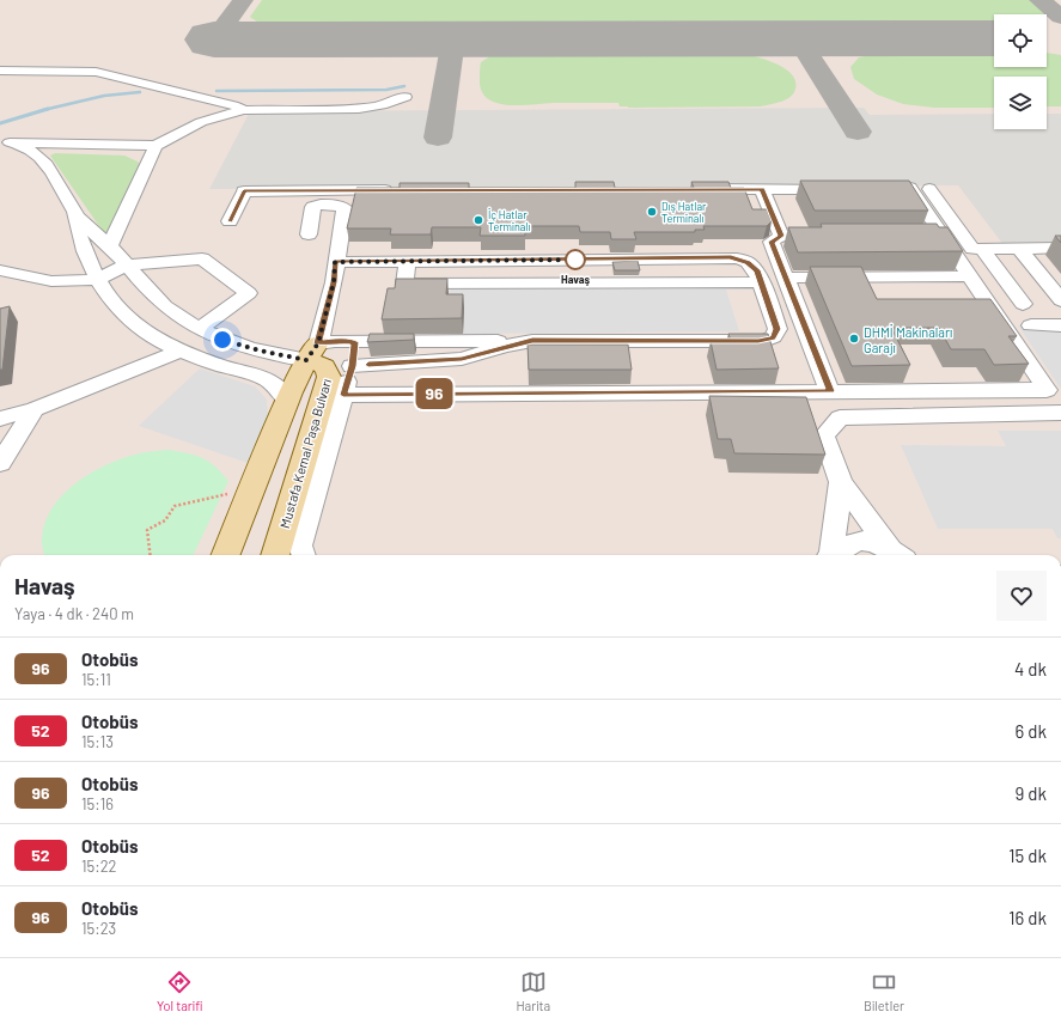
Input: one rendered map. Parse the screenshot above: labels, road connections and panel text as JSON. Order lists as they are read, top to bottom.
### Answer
{
  "streets": {
    "main road": ["Mustafa Kemal Paşa Bulvarı"]
  },
  "places": [
    "Dış Hatlar Terminalı",
    "İç Hatlar Terminalı",
    "Havaş",
    "DHMİ Makinaları Garajı"
  ],
  "lines": ["bus line 96"],
  "page": {
    "on_map": "96",
    "heading": ["Havaş", "Yaya · 4 dk · 240 m"],
    "list": [
      {
        "mark": "96",
        "name": "Otobüs",
        "note": "15:11",
        "value": "4 dk"
      },
      {
        "mark": "52",
        "name": "Otobüs",
        "note": "15:13",
        "value": "6 dk"
      },
      {
        "mark": "96",
        "name": "Otobüs",
        "note": "15:16",
        "value": "9 dk"
      },
      {
        "mark": "52",
        "name": "Otobüs",
        "note": "15:22",
        "value": "15 dk"
      },
      {
        "mark": "96",
        "name": "Otobüs",
        "note": "15:23",
        "value": "16 dk"
      }
    ],
    "tabs": ["Yol tarifi", "Harita", "Biletler"]
  }
}
